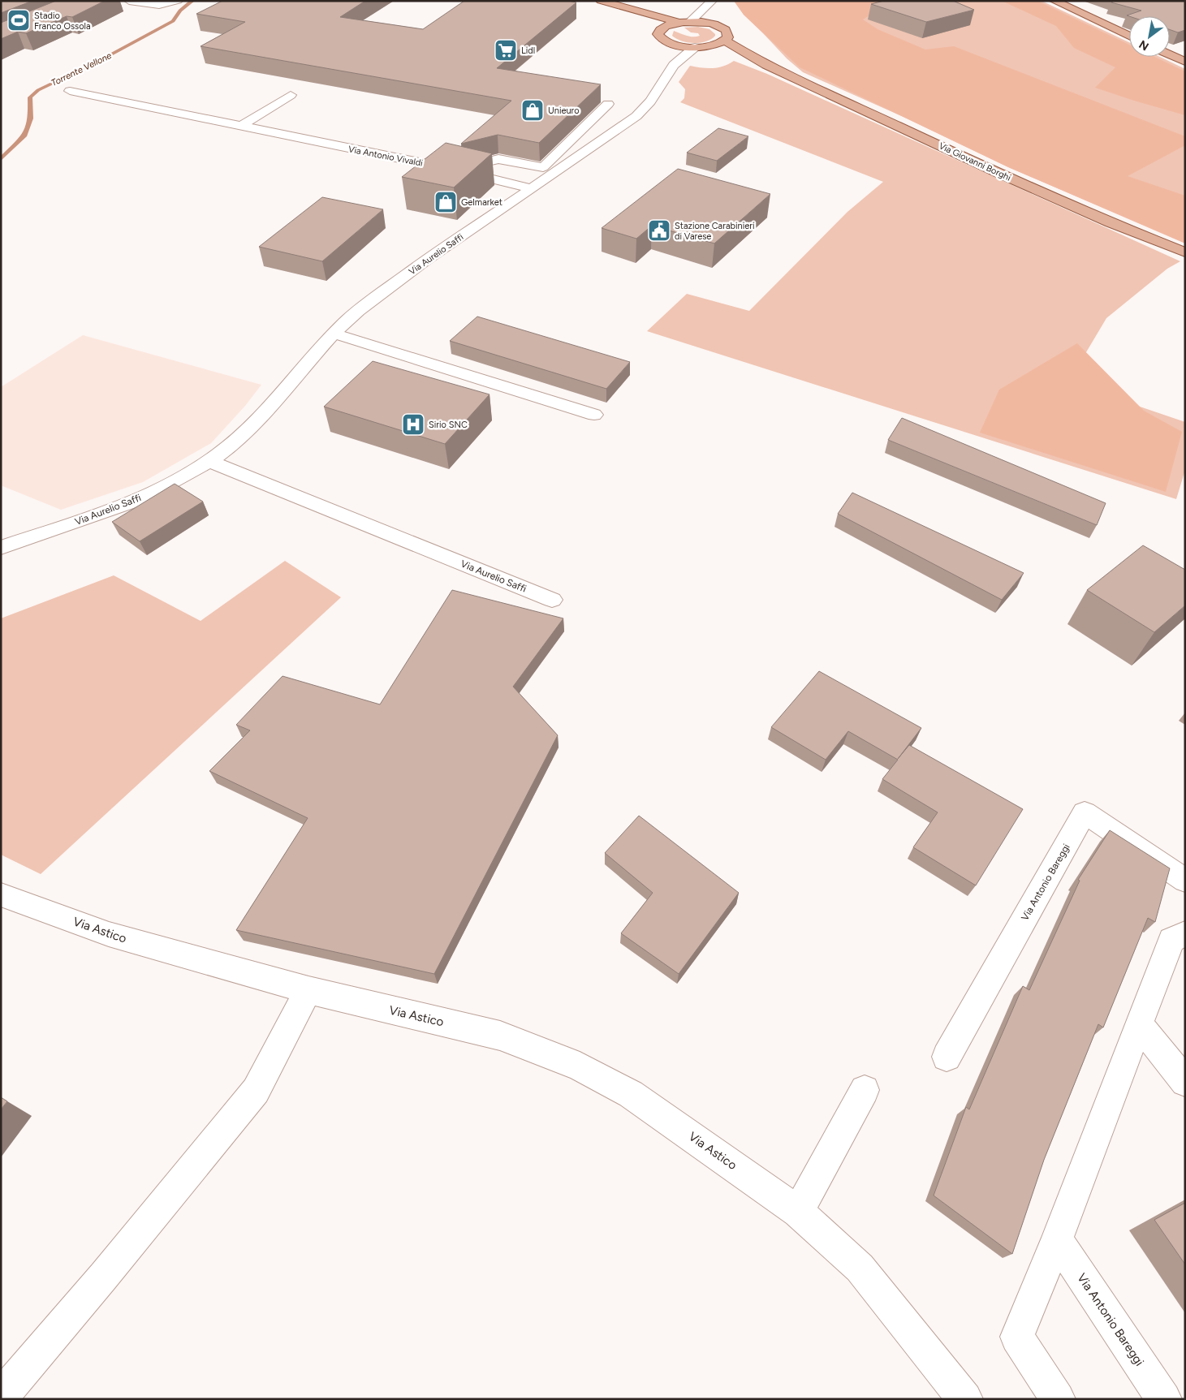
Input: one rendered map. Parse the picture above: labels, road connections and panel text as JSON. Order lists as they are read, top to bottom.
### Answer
{
  "streets": {
    "main road": ["Via Giovanni Borghi"],
    "street": [
      "Via Antonio Vivaldi",
      "Via Aurelio Saffi",
      "Via Antonio Bareggi",
      "Via Astico"
    ]
  },
  "crossings": [
    ["Via Antonio Vivaldi", "Via Aurelio Saffi"],
    ["Via Giovanni Borghi", "Via Aurelio Saffi"]
  ],
  "water": ["Torrente Vellone"],
  "places": {
    "sports": ["Stadio Franco Ossola"],
    "supermarket": ["Lidl"],
    "shop": ["Unieuro", "Gelmarket"],
    "public building": ["Stazione Carabinieri di Varese"],
    "hospital": ["Sirio SNC"]
  },
  "north": "bottom left"
}
